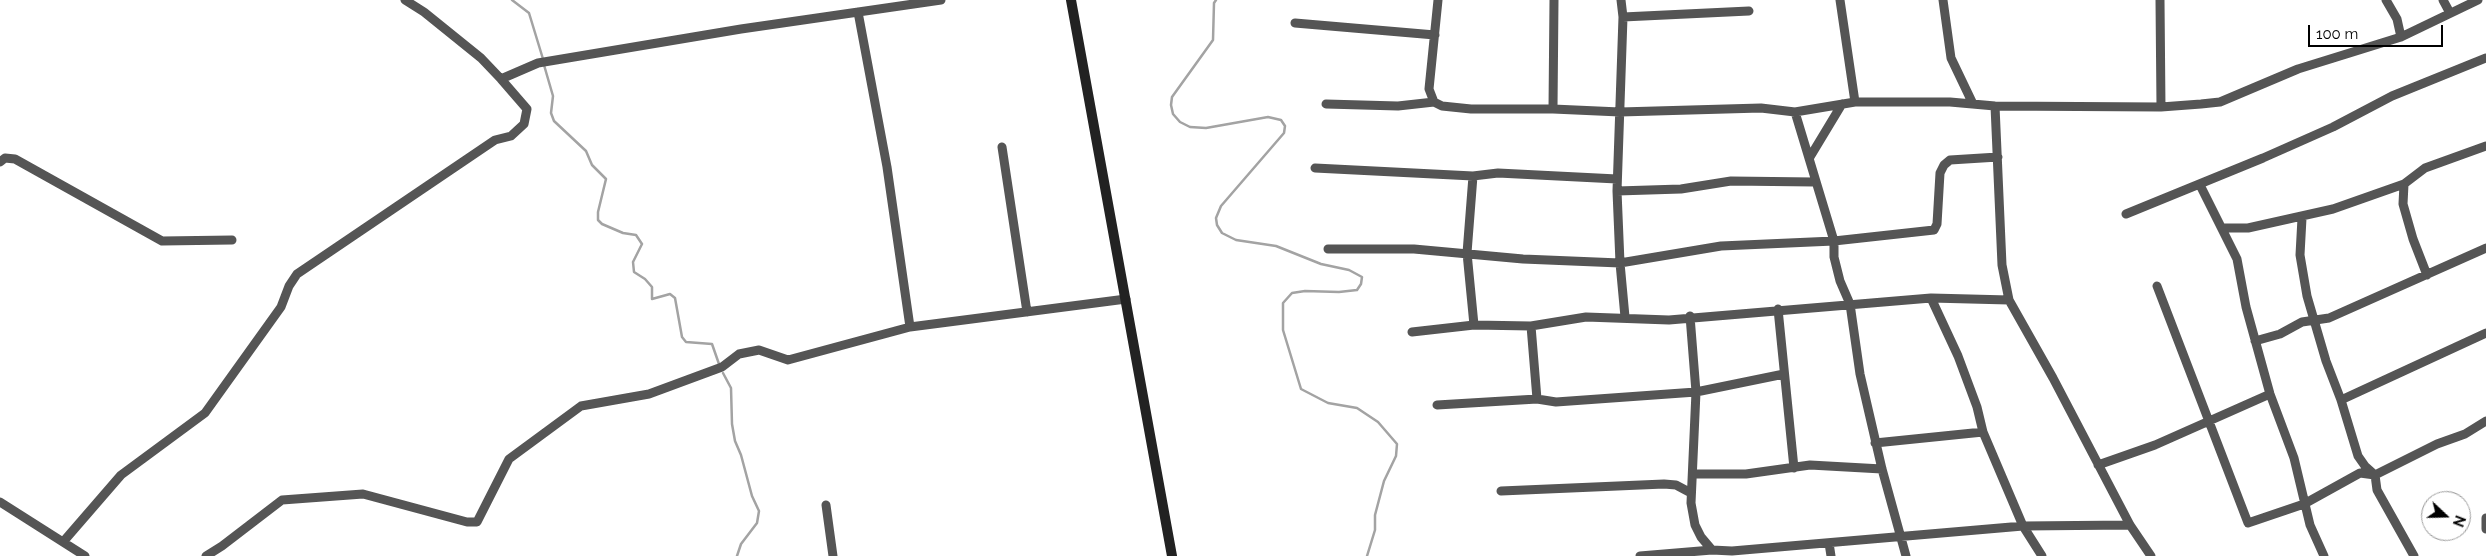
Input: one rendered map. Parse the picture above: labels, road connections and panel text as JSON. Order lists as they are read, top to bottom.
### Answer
{
  "scale_bar": "100 m",
  "north": "right"
}
